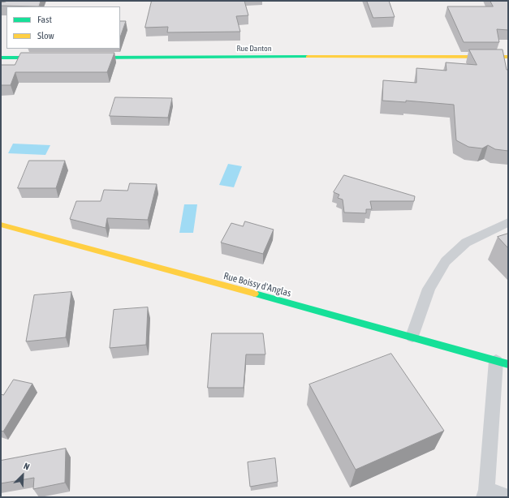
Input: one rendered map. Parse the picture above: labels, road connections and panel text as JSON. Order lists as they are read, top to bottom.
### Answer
{
  "streets": {
    "street": ["Rue Danton", "Rue Boissy d'Anglas"]
  },
  "legend": ["Fast", "Slow"],
  "north": "top right"
}
